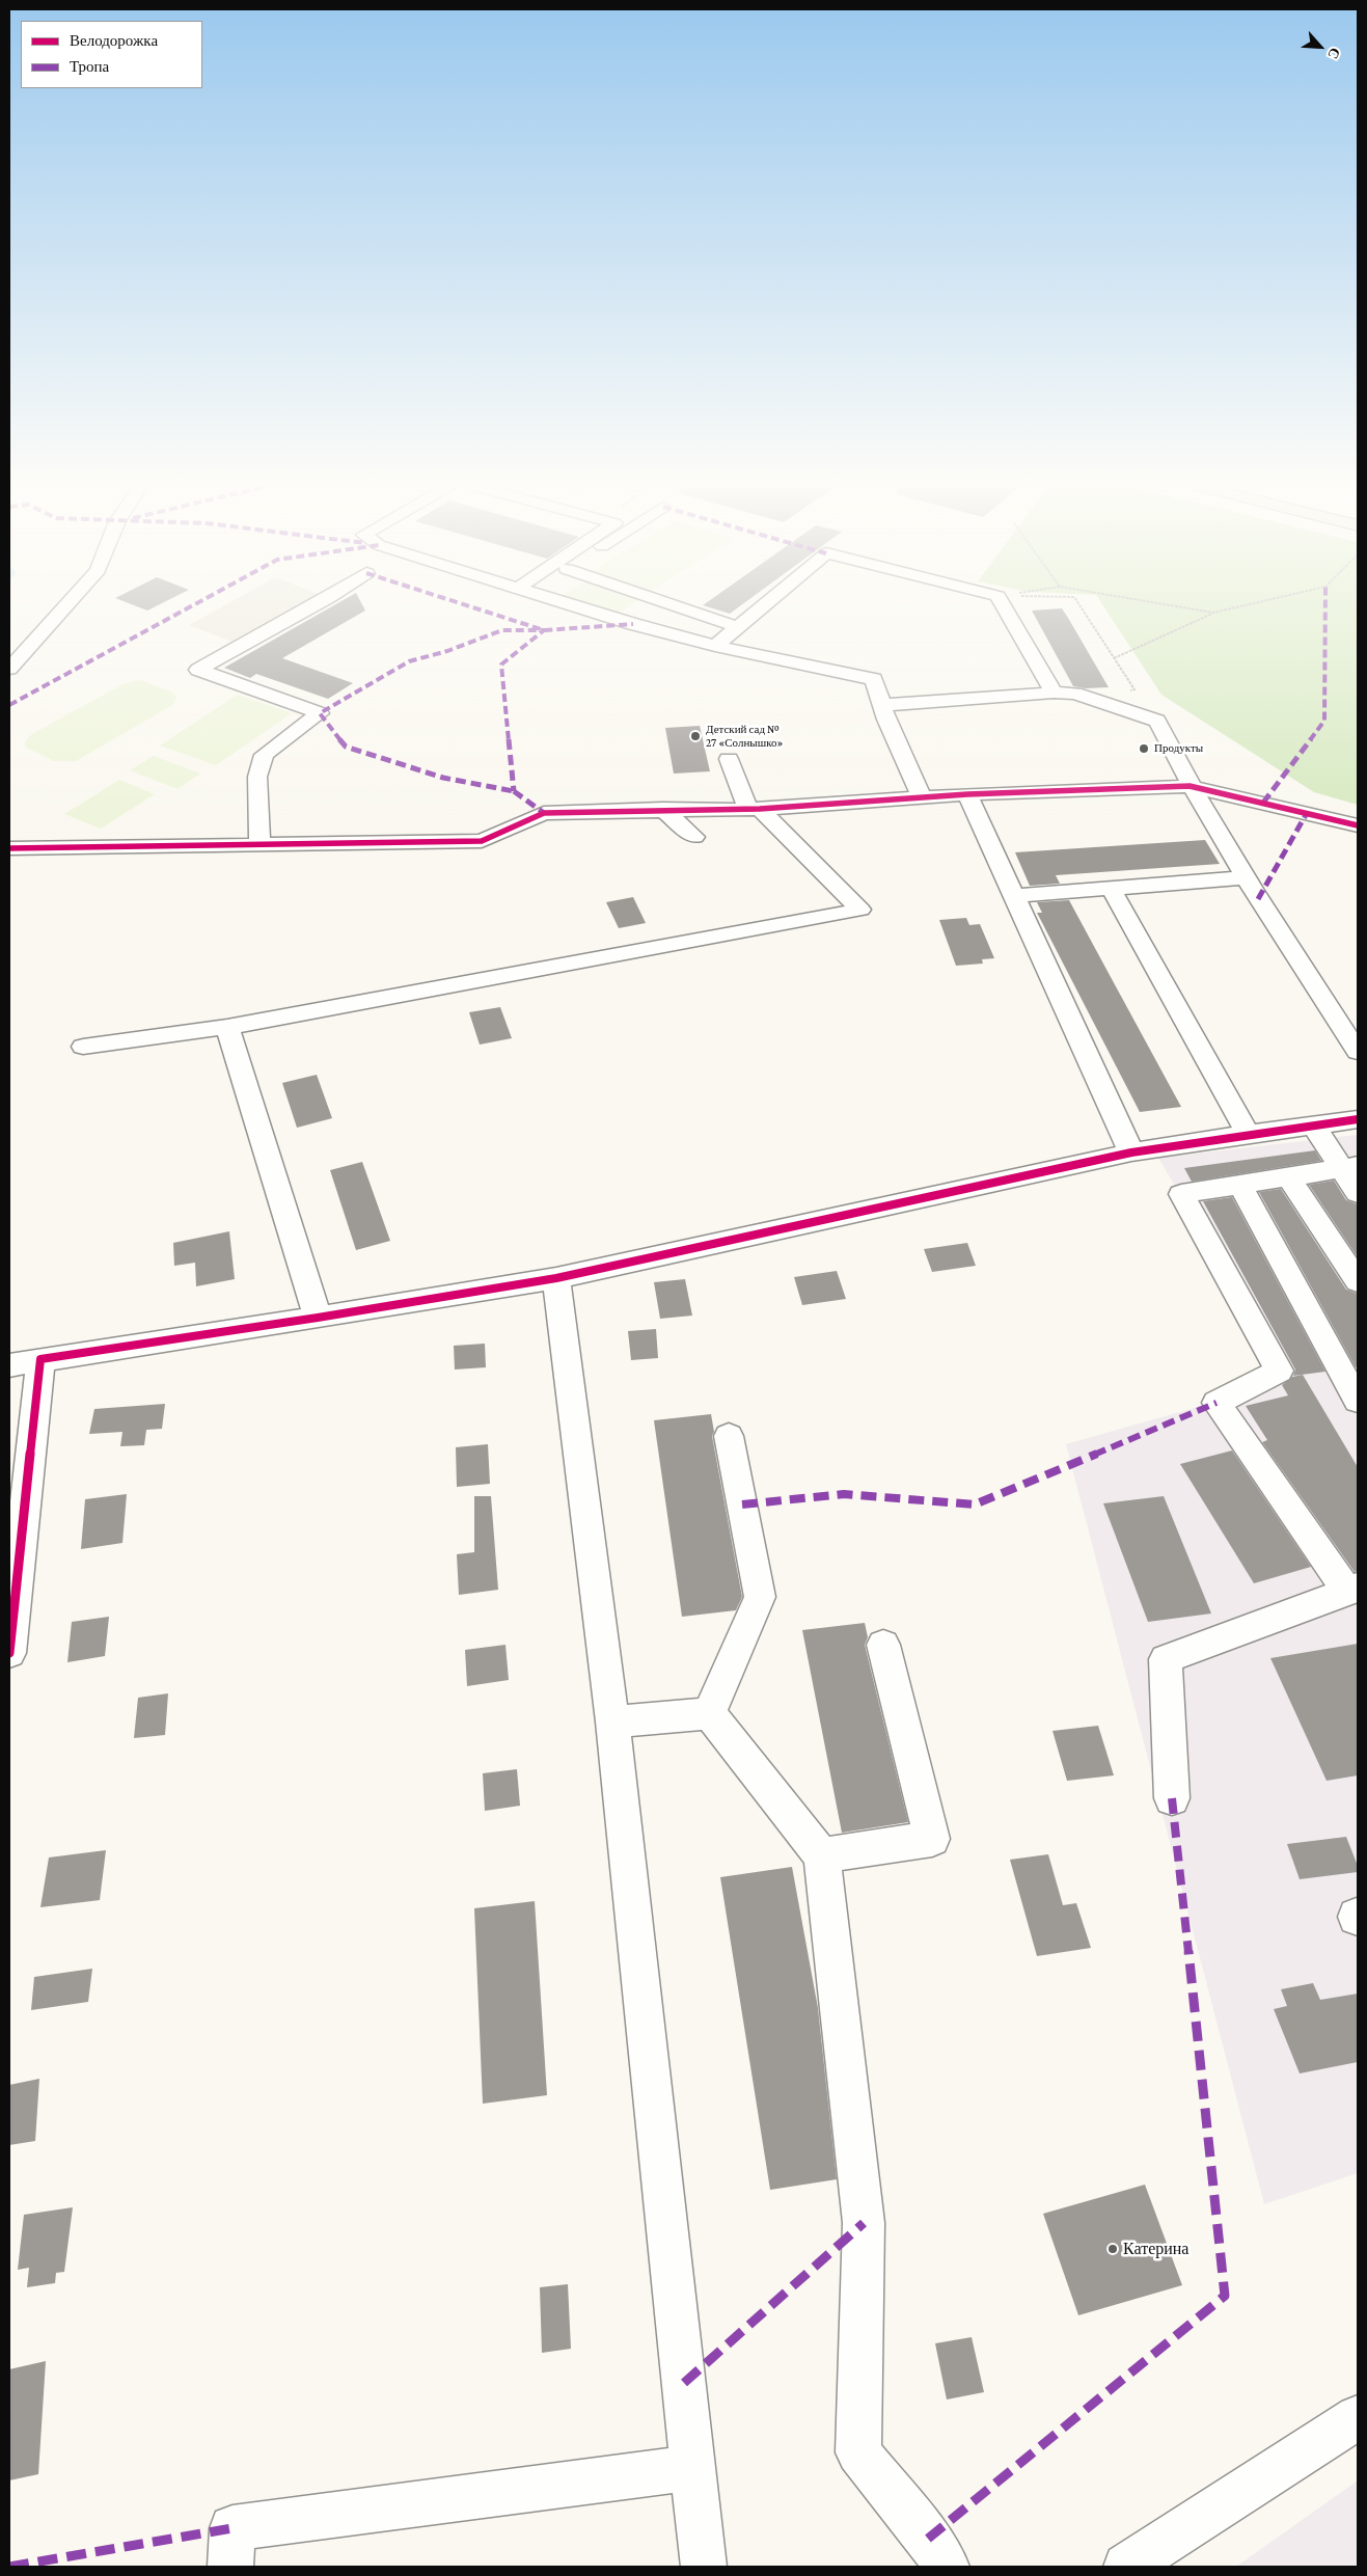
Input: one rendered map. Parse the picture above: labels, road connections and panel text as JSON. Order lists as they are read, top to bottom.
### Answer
{
  "places": ["Детский сад № 27 «Солнышко»", "Продукты", "Катерина"],
  "legend": ["Велодорожка", "Тропа"],
  "north": "bottom right"
}
